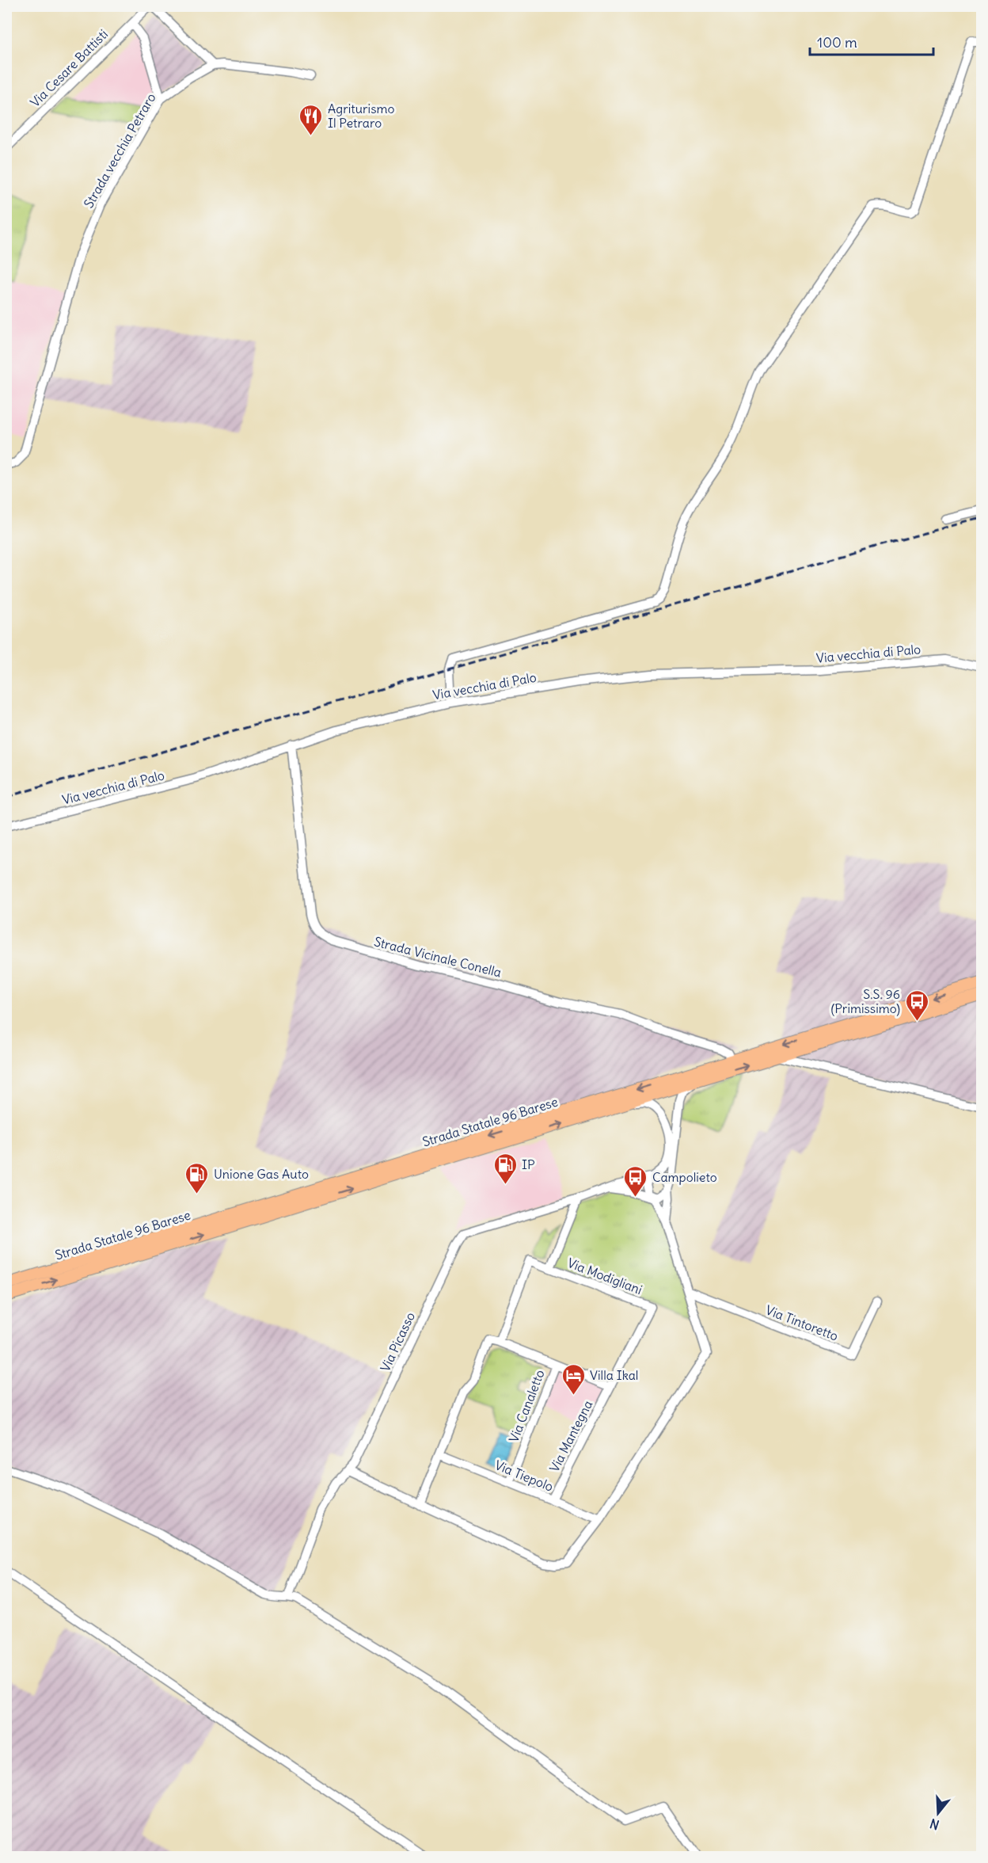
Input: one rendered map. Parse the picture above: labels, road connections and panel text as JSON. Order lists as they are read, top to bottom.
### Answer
{
  "streets": {
    "main road": ["Strada Statale 96 Barese"],
    "street": [
      "Via Cesare Battisti",
      "Strada vecchia Petraro",
      "Via vecchia di Palo",
      "Strada Vicinale Conella",
      "Via Modigliani",
      "Via Tintoretto",
      "Via Picasso",
      "Via Canaletto",
      "Via Mantegna",
      "Via Tiepolo"
    ]
  },
  "crossings": [
    ["Via vecchia di Palo", "Strada Vicinale Conella"],
    ["Strada Vicinale Conella", "Strada Statale 96 Barese"],
    ["Via Modigliani", "Via Mantegna"],
    ["Via Canaletto", "Via Tiepolo"],
    ["Via Mantegna", "Via Tiepolo"]
  ],
  "places": {
    "restaurant": ["Agriturismo Il Petraro"],
    "bus stop": ["S.S. 96 (Primissimo)", "Campolieto"],
    "fuel station": ["IP", "Unione Gas Auto"],
    "hotel": ["Villa Ikal"]
  },
  "scale_bar": "100 m",
  "north": "bottom"
}
